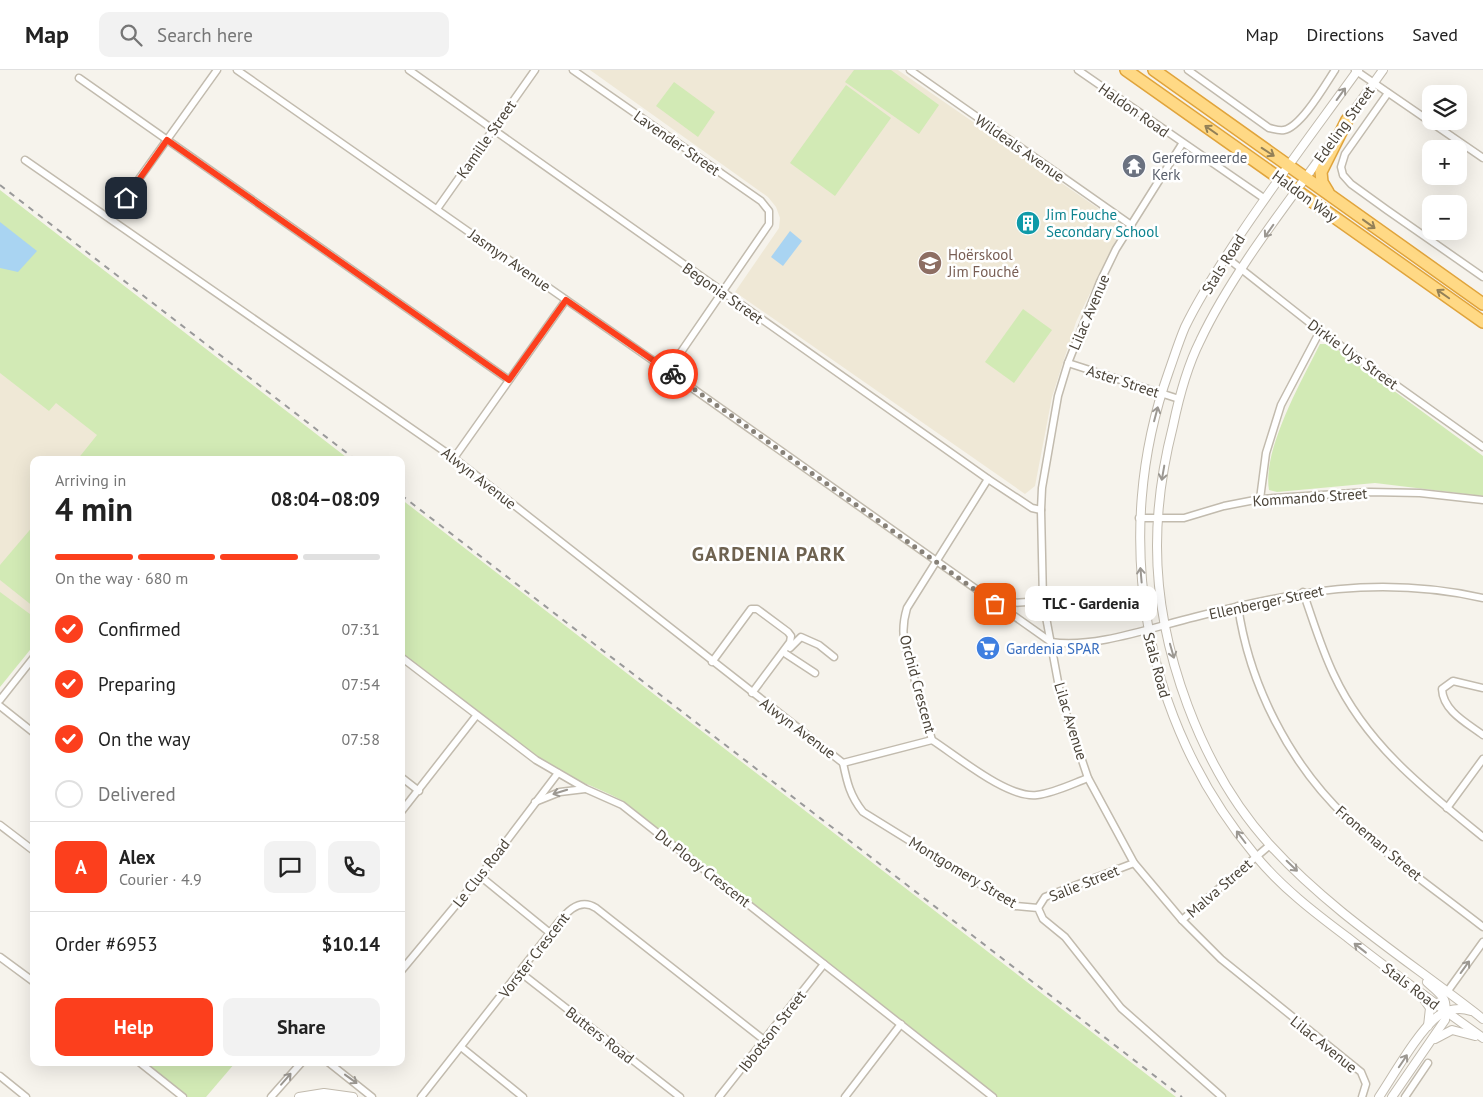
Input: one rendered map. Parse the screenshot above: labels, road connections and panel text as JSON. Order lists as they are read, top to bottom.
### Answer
{
  "streets": {
    "highway": ["Haldon Way"],
    "street": [
      "Haldon Road",
      "Edeling Street",
      "Kamille Street",
      "Lavender Street",
      "Wildeals Avenue",
      "Jasmyn Avenue",
      "Stals Road",
      "Begonia Street",
      "Lilac Avenue",
      "Dirkie Uys Street",
      "Aster Street",
      "Alwyn Avenue",
      "Kommando Street",
      "Ellenberger Street",
      "Orchid Crescent",
      "Froneman Street",
      "Du Plooy Crescent",
      "Montgomery Street",
      "Le Clus Road",
      "Salie Street",
      "Malva Street",
      "Vorster Crescent",
      "Ibbotson Street",
      "Butters Road"
    ]
  },
  "crossings": [
    ["Haldon Road", "Stals Road"],
    ["Haldon Road", "Lilac Avenue"],
    ["Edeling Street", "Haldon Way"],
    ["Edeling Street", "Stals Road"],
    ["Kamille Street", "Jasmyn Avenue"],
    ["Kamille Street", "Begonia Street"],
    ["Lavender Street", "Begonia Street"],
    ["Wildeals Avenue", "Lilac Avenue"],
    ["Haldon Way", "Stals Road"],
    ["Jasmyn Avenue", "Lilac Avenue"],
    ["Jasmyn Avenue", "Ellenberger Street"],
    ["Jasmyn Avenue", "Orchid Crescent"],
    ["Stals Road", "Dirkie Uys Street"],
    ["Stals Road", "Aster Street"],
    ["Stals Road", "Kommando Street"],
    ["Stals Road", "Ellenberger Street"],
    ["Stals Road", "Malva Street"],
    ["Begonia Street", "Lilac Avenue"],
    ["Begonia Street", "Orchid Crescent"],
    ["Lilac Avenue", "Aster Street"],
    ["Lilac Avenue", "Ellenberger Street"],
    ["Lilac Avenue", "Orchid Crescent"],
    ["Lilac Avenue", "Salie Street"],
    ["Lilac Avenue", "Malva Street"],
    ["Alwyn Avenue", "Orchid Crescent"],
    ["Alwyn Avenue", "Montgomery Street"],
    ["Ellenberger Street", "Froneman Street"],
    ["Du Plooy Crescent", "Le Clus Road"],
    ["Du Plooy Crescent", "Ibbotson Street"],
    ["Montgomery Street", "Salie Street"],
    ["Vorster Crescent", "Ibbotson Street"],
    ["Vorster Crescent", "Butters Road"]
  ],
  "districts": ["GARDENIA PARK"],
  "places": {
    "temple": ["Gereformeerde Kerk"],
    "building": ["Jim Fouche Secondary School"],
    "school or university": ["Hoërskool Jim Fouché"],
    "other": ["TLC - Gardenia"],
    "supermarket": ["Gardenia SPAR"]
  },
  "page": {
    "header": "Map",
    "search": "Search here",
    "nav": ["Map", "Directions", "Saved"],
    "map_buttons": ["+", "−"],
    "heading": ["4 min", "Arriving in", "08:04–08:09"],
    "panel": [
      "Alex",
      "Courier · 4.9",
      "Order #6953",
      "$10.14"
    ],
    "bar": "On the way · 680 m",
    "bubble": "TLC - Gardenia",
    "list": [
      ["Confirmed", "07:31"],
      ["Preparing", "07:54"],
      ["On the way", "07:58"],
      "Delivered"
    ],
    "round": "A",
    "buttons": ["Help", "Share"]
  }
}
